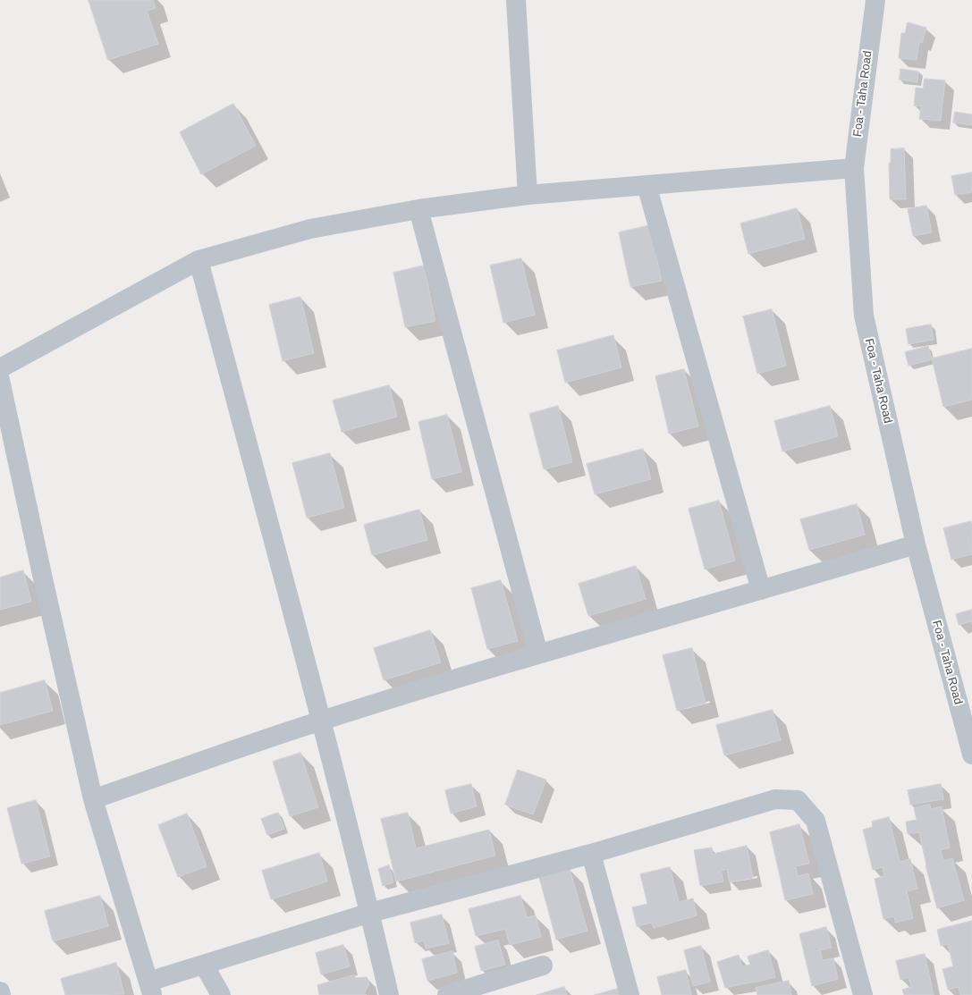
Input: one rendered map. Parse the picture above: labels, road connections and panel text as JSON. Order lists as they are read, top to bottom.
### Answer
{
  "streets": {
    "street": ["Foa - Taha Road"]
  }
}
